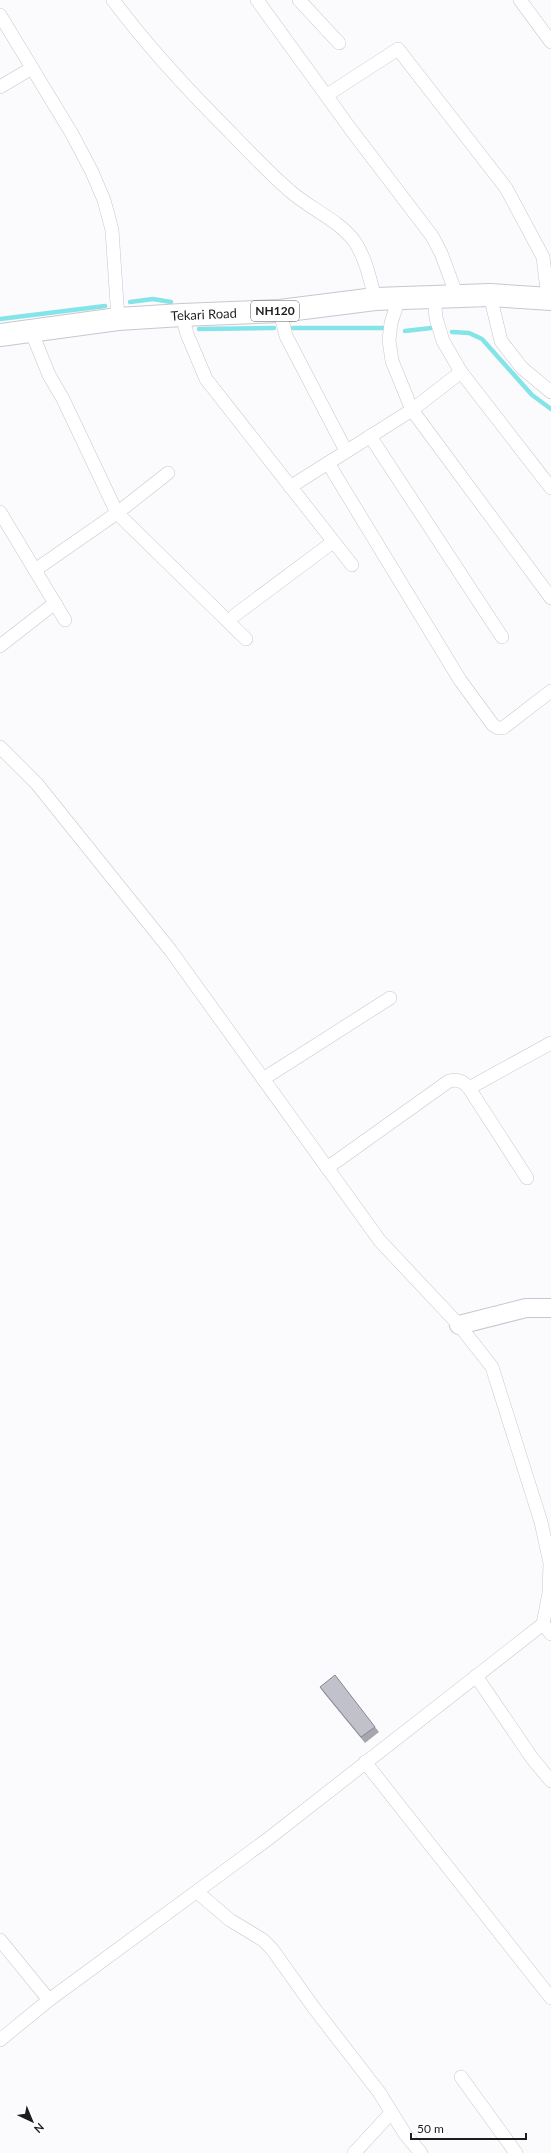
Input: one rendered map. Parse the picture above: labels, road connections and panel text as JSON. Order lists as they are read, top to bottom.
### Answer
{
  "streets": {
    "highway": ["NH120", "Tekari Road"]
  },
  "scale_bar": "50 m",
  "north": "bottom right"
}
